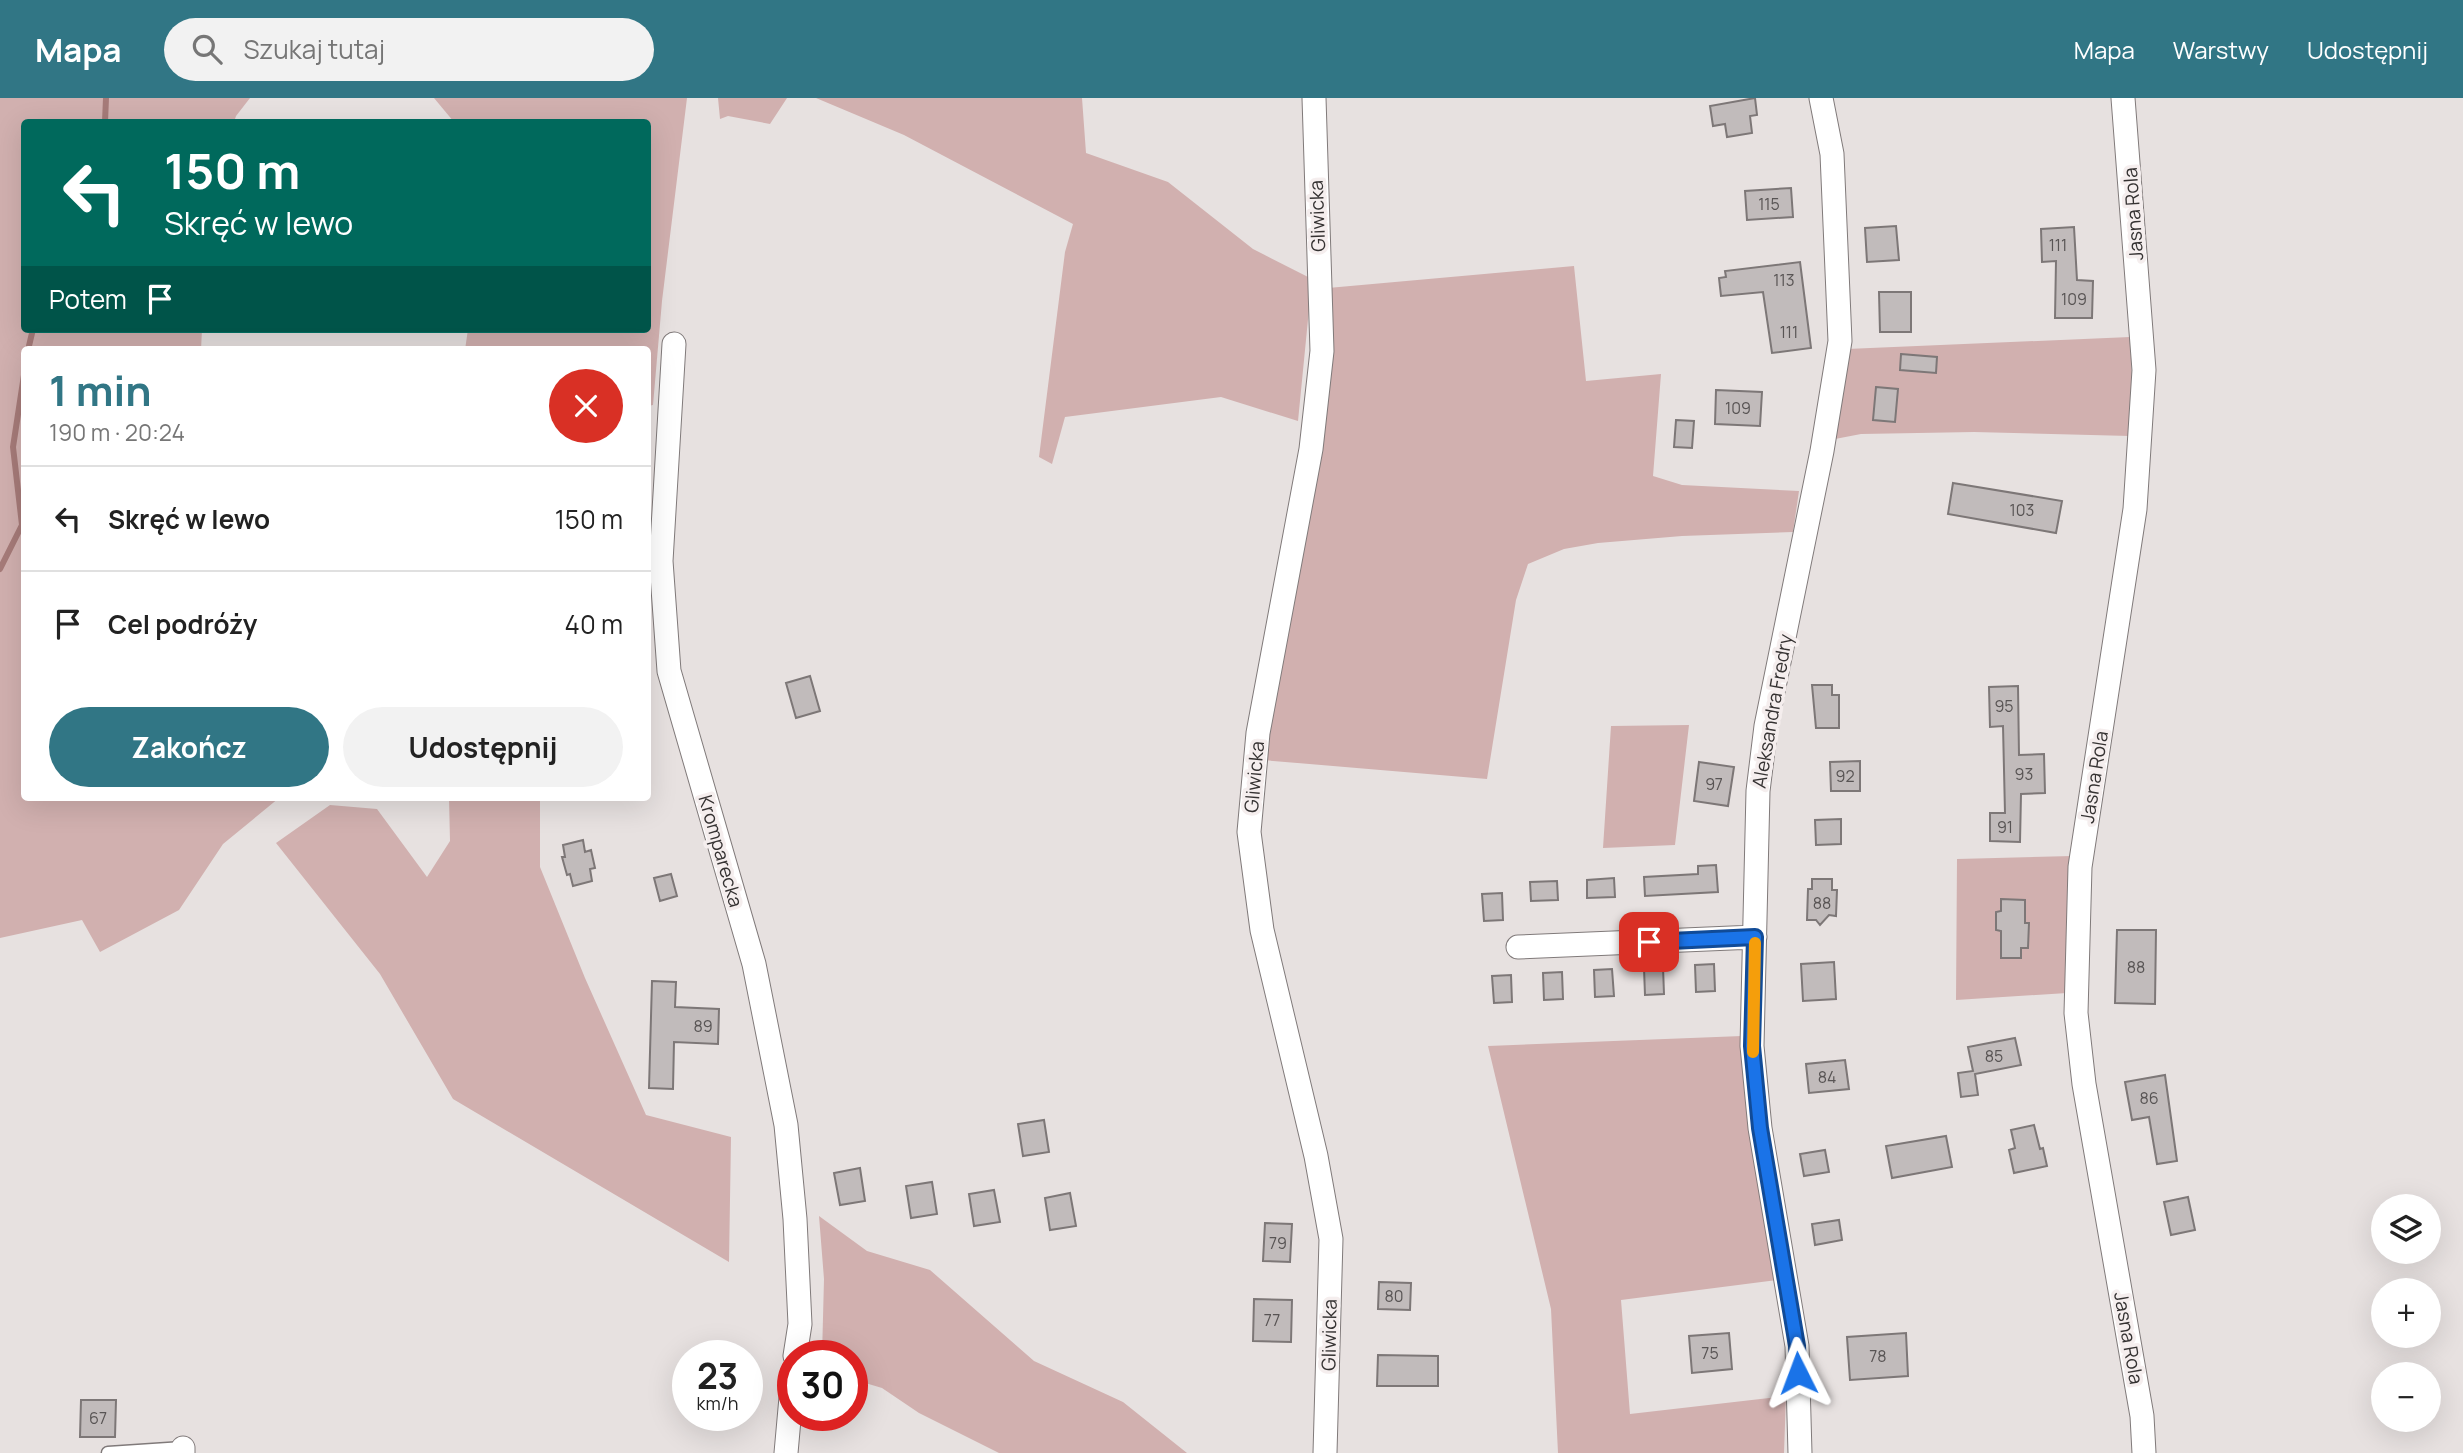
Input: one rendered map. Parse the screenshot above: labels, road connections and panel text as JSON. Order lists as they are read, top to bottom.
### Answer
{
  "streets": {
    "street": [
      "Jasna Rola",
      "Gliwicka",
      "Aleksandra Fredry",
      "Kromparecka"
    ]
  },
  "house_numbers": [
    "115",
    "111",
    "113",
    "109",
    "111",
    "109",
    "103",
    "95",
    "93",
    "92",
    "97",
    "91",
    "88",
    "88",
    "89",
    "85",
    "84",
    "86",
    "79",
    "80",
    "77",
    "75",
    "78",
    "67"
  ],
  "page": {
    "header": "Mapa",
    "search": "Szukaj tutaj",
    "nav": ["Mapa", "Warstwy", "Udostępnij"],
    "turn": ["150 m", "Skręć w lewo"],
    "then": "Potem",
    "heading": ["1 min", "190 m · 20:24"],
    "list": [
      {
        "name": "Skręć w lewo",
        "value": "150 m"
      },
      {
        "name": "Cel podróży",
        "value": "40 m"
      }
    ],
    "buttons": ["Zakończ", "Udostępnij"],
    "map_buttons": ["+", "−"],
    "speed": "23 km/h",
    "limit": "30"
  }
}
